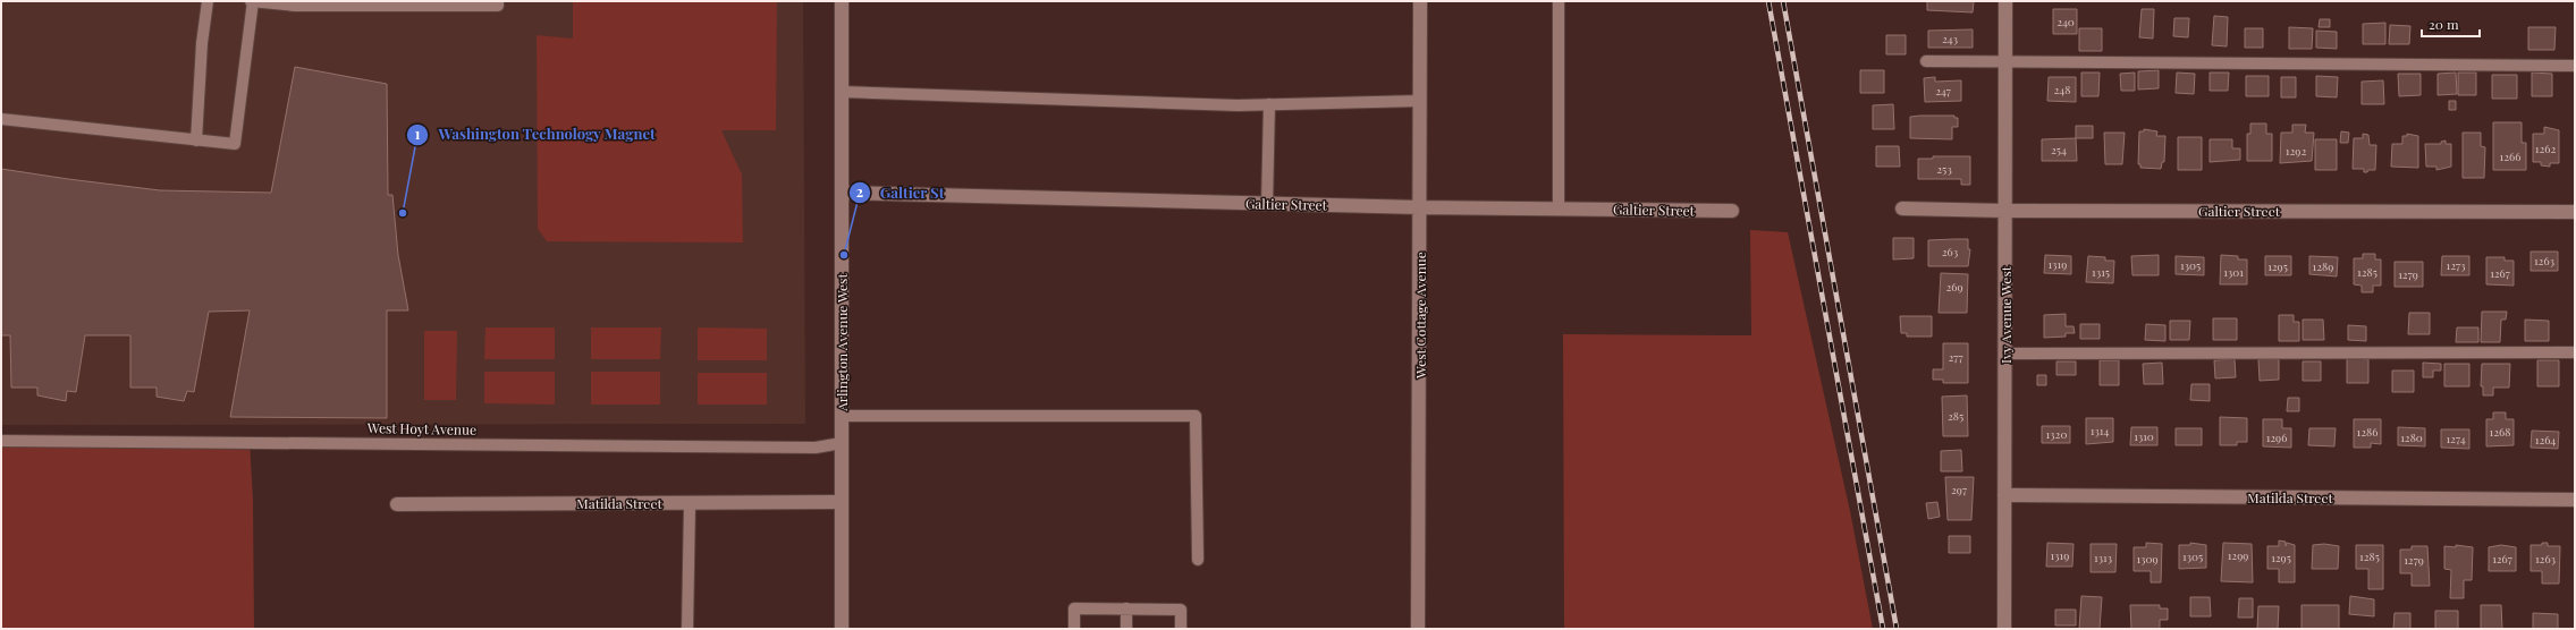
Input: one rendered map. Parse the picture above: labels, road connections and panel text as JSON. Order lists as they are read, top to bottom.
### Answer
{
  "streets": {
    "street": [
      "Galtier Street",
      "West Cottage Avenue",
      "Ivy Avenue West",
      "Arlington Avenue West",
      "Matilda Street"
    ],
    "lane": ["West Hoyt Avenue"]
  },
  "crossings": [
    ["Galtier Street", "West Cottage Avenue"],
    ["Galtier Street", "Ivy Avenue West"],
    ["Galtier Street", "Arlington Avenue West"],
    ["Ivy Avenue West", "Matilda Street"],
    ["Arlington Avenue West", "West Hoyt Avenue"],
    ["Arlington Avenue West", "Matilda Street"]
  ],
  "places": ["Washington Technology Magnet", "Galtier St"],
  "house_numbers": [
    "240",
    "243",
    "248",
    "247",
    "1262",
    "254",
    "1292",
    "1266",
    "253",
    "263",
    "1263",
    "1319",
    "1305",
    "1273",
    "1295",
    "1289",
    "1315",
    "1301",
    "1285",
    "1267",
    "1279",
    "269",
    "277",
    "285",
    "1314",
    "1286",
    "1268",
    "1320",
    "1310",
    "1296",
    "1280",
    "1274",
    "1264",
    "297",
    "1319",
    "1299",
    "1305",
    "1285",
    "1313",
    "1295",
    "1309",
    "1267",
    "1263",
    "1279"
  ],
  "scale_bar": "20 m"
}
